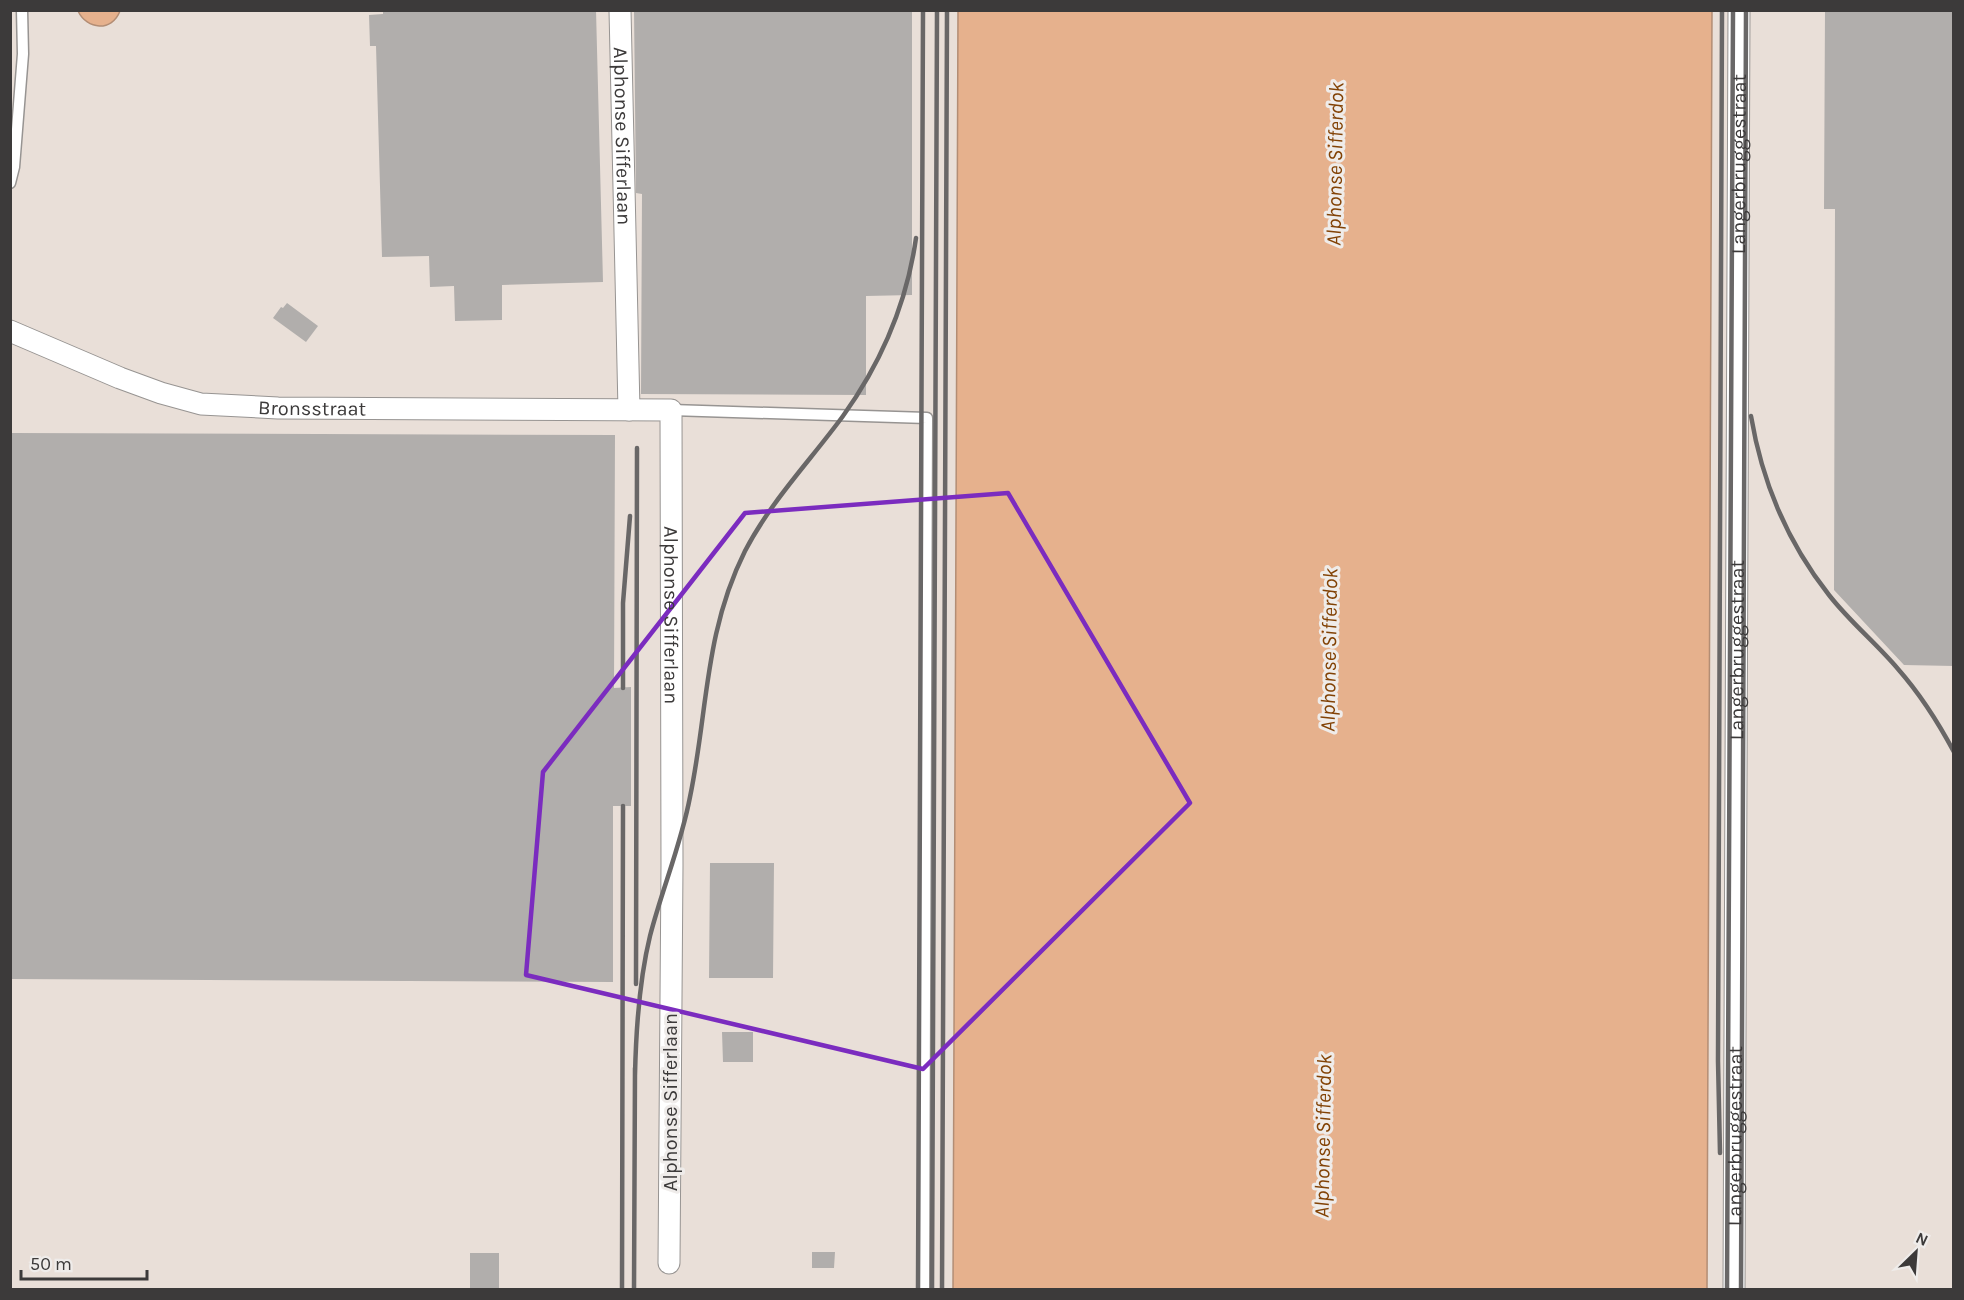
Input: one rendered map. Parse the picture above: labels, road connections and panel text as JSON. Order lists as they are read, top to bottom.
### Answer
{
  "streets": {
    "street": ["Alphonse Sifferlaan", "Langerbruggestraat", "Bronsstraat"]
  },
  "crossings": [
    ["Alphonse Sifferlaan", "Bronsstraat"]
  ],
  "water": ["Alphonse Sifferdok"],
  "scale_bar": "50 m",
  "north": "top right"
}
